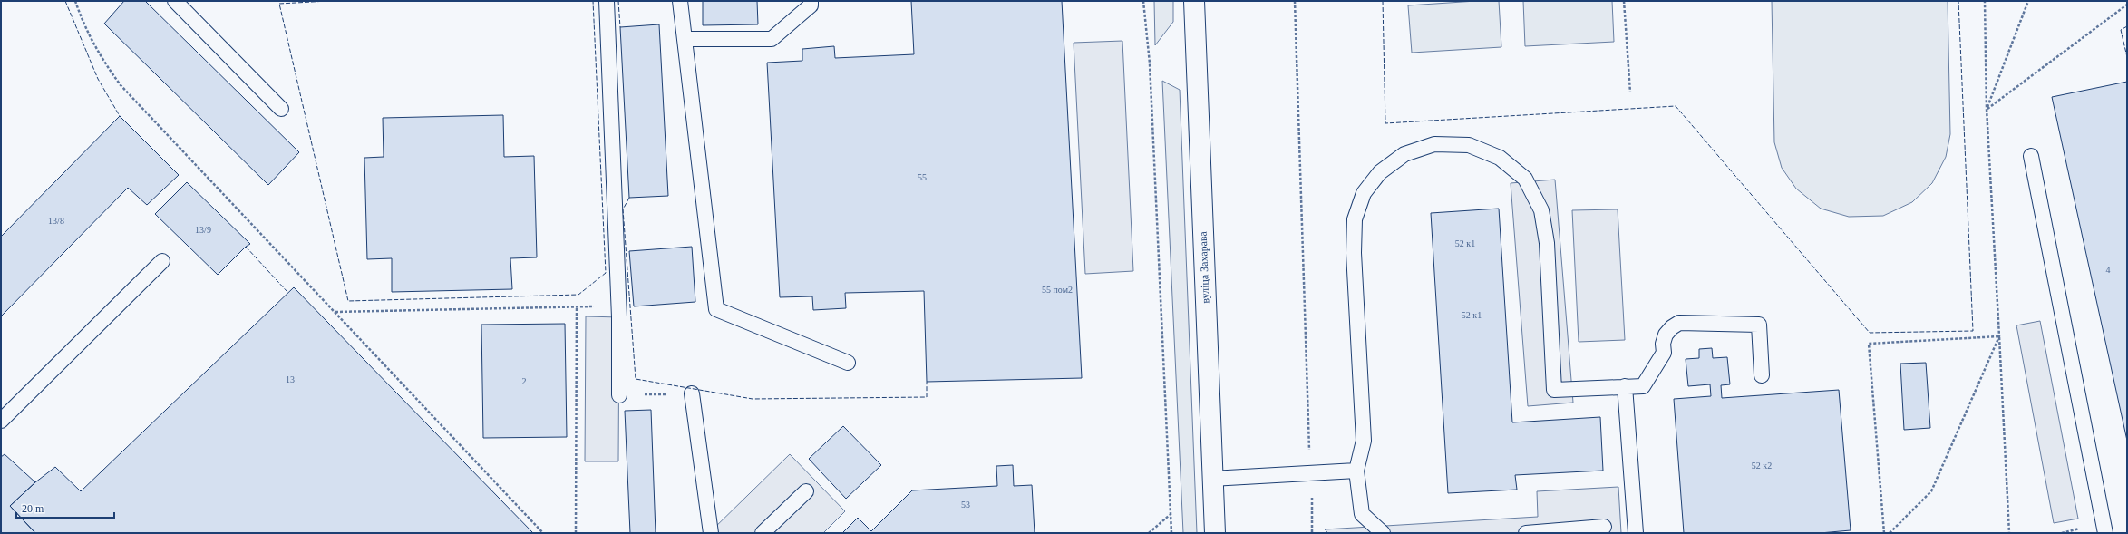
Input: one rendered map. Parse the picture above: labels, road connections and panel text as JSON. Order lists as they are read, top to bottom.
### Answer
{
  "streets": {
    "main road": ["вуліца Захарава"]
  },
  "house_numbers": [
    "55",
    "13/8",
    "13/9",
    "52 к1",
    "4",
    "55 пом2",
    "52 к1",
    "13",
    "2",
    "52 к2",
    "53"
  ],
  "scale_bar": "20 m"
}
